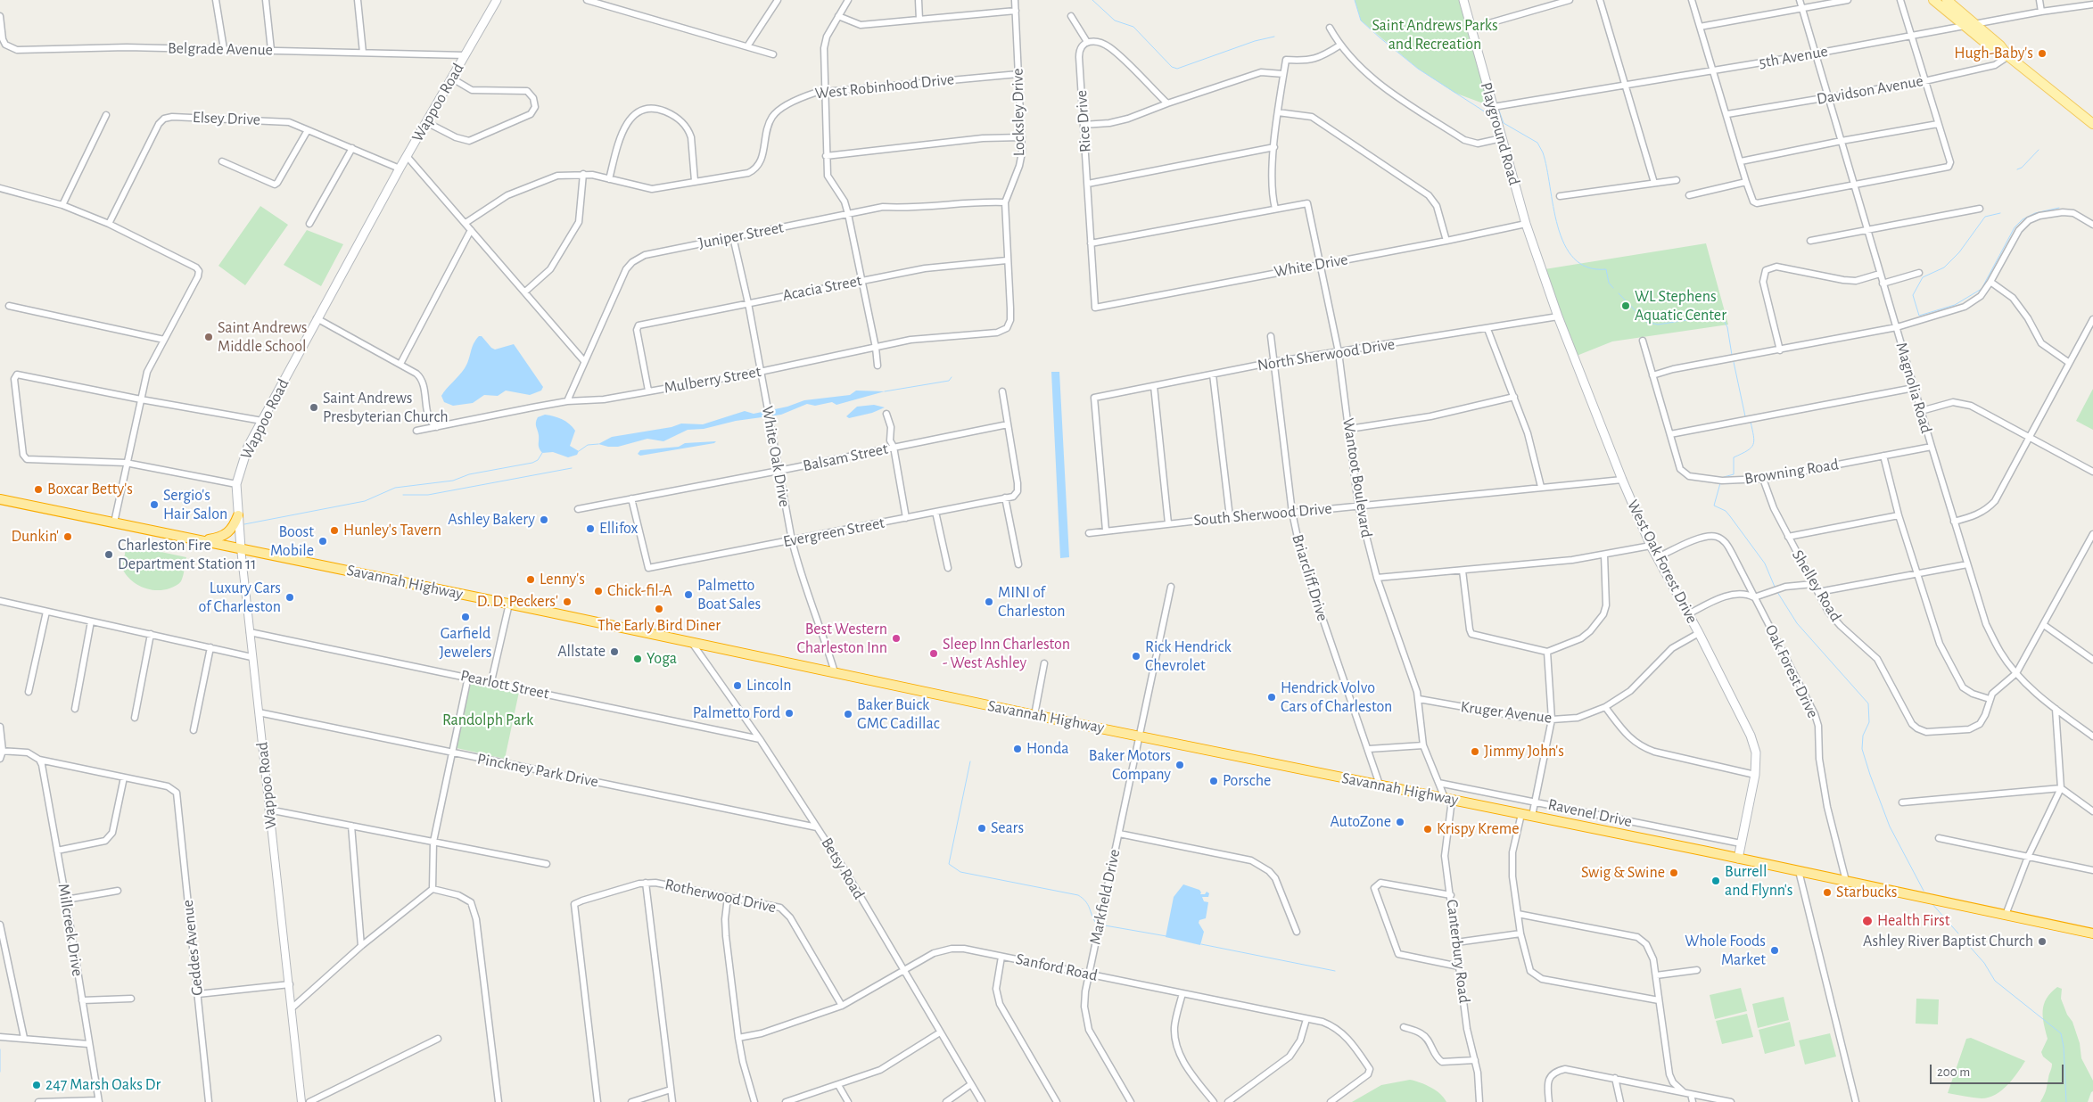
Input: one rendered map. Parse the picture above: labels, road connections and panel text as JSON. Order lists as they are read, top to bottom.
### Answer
{
  "streets": {
    "highway": ["Savannah Highway"],
    "main road": ["Wappoo Road", "Playground Road", "West Oak Forest Drive"],
    "street": [
      "Belgrade Avenue",
      "5th Avenue",
      "West Robinhood Drive",
      "Davidson Avenue",
      "Locksley Drive",
      "Elsey Drive",
      "Rice Drive",
      "Juniper Street",
      "White Drive",
      "Acacia Street",
      "North Sherwood Drive",
      "Mulberry Street",
      "Magnolia Road",
      "White Oak Drive",
      "Balsam Street",
      "Browning Road",
      "Wantoot Boulevard",
      "South Sherwood Drive",
      "Evergreen Street",
      "Briarcliff Drive",
      "Shelley Road",
      "Oak Forest Drive",
      "Pearlott Street",
      "Kruger Avenue",
      "Pinckney Park Drive",
      "Ravenel Drive",
      "Betsy Road",
      "Rotherwood Drive",
      "Markfield Drive",
      "Millcreek Drive",
      "Geddes Avenue",
      "Canterbury Road",
      "Sanford Road"
    ]
  },
  "crossings": [
    ["Belgrade Avenue", "Wappoo Road"],
    ["5th Avenue", "Playground Road"],
    ["5th Avenue", "Magnolia Road"],
    ["West Robinhood Drive", "Locksley Drive"],
    ["Davidson Avenue", "Magnolia Road"],
    ["Wappoo Road", "Elsey Drive"],
    ["Wappoo Road", "Savannah Highway"],
    ["Wappoo Road", "Pearlott Street"],
    ["Wappoo Road", "Pinckney Park Drive"],
    ["Locksley Drive", "Juniper Street"],
    ["Locksley Drive", "Acacia Street"],
    ["Locksley Drive", "Mulberry Street"],
    ["Rice Drive", "White Drive"],
    ["Playground Road", "White Drive"],
    ["Playground Road", "West Oak Forest Drive"],
    ["Juniper Street", "Mulberry Street"],
    ["Juniper Street", "White Oak Drive"],
    ["White Drive", "Wantoot Boulevard"],
    ["Acacia Street", "Mulberry Street"],
    ["Acacia Street", "White Oak Drive"],
    ["North Sherwood Drive", "Wantoot Boulevard"],
    ["North Sherwood Drive", "South Sherwood Drive"],
    ["North Sherwood Drive", "West Oak Forest Drive"],
    ["North Sherwood Drive", "Briarcliff Drive"],
    ["Mulberry Street", "White Oak Drive"],
    ["Magnolia Road", "Browning Road"],
    ["Magnolia Road", "Shelley Road"],
    ["White Oak Drive", "Balsam Street"],
    ["White Oak Drive", "Evergreen Street"],
    ["White Oak Drive", "Savannah Highway"],
    ["Balsam Street", "Evergreen Street"],
    ["Browning Road", "Shelley Road"],
    ["Wantoot Boulevard", "South Sherwood Drive"],
    ["Wantoot Boulevard", "Savannah Highway"],
    ["Wantoot Boulevard", "Kruger Avenue"],
    ["Wantoot Boulevard", "Ravenel Drive"],
    ["Wantoot Boulevard", "Canterbury Road"],
    ["South Sherwood Drive", "West Oak Forest Drive"],
    ["South Sherwood Drive", "Briarcliff Drive"],
    ["West Oak Forest Drive", "Savannah Highway"],
    ["West Oak Forest Drive", "Oak Forest Drive"],
    ["West Oak Forest Drive", "Kruger Avenue"],
    ["West Oak Forest Drive", "Ravenel Drive"],
    ["Briarcliff Drive", "Savannah Highway"],
    ["Savannah Highway", "Oak Forest Drive"],
    ["Savannah Highway", "Betsy Road"],
    ["Savannah Highway", "Markfield Drive"],
    ["Savannah Highway", "Canterbury Road"],
    ["Pearlott Street", "Betsy Road"],
    ["Pinckney Park Drive", "Betsy Road"],
    ["Betsy Road", "Sanford Road"],
    ["Rotherwood Drive", "Sanford Road"],
    ["Markfield Drive", "Sanford Road"]
  ],
  "parks": ["Saint Andrews Parks and Recreation", "Randolph Park"],
  "places": [
    "Hugh-Baby's",
    "WL Stephens Aquatic Center",
    "Saint Andrews Middle School",
    "Saint Andrews Presbyterian Church",
    "Boxcar Betty's",
    "Sergio's Hair Salon",
    "Ashley Bakery",
    "Ellifox",
    "Hunley's Tavern",
    "Dunkin'",
    "Boost Mobile",
    "Charleston Fire Department Station 11",
    "Lenny's",
    "Chick-fil-A",
    "Palmetto Boat Sales",
    "Luxury Cars of Charleston",
    "D. D. Peckers'",
    "MINI of Charleston",
    "The Early Bird Diner",
    "Garfield Jewelers",
    "Best Western Charleston Inn",
    "Allstate",
    "Sleep Inn Charleston - West Ashley",
    "Rick Hendrick Chevrolet",
    "Yoga",
    "Lincoln",
    "Hendrick Volvo Cars of Charleston",
    "Palmetto Ford",
    "Baker Buick GMC Cadillac",
    "Honda",
    "Jimmy John's",
    "Baker Motors Company",
    "Porsche",
    "AutoZone",
    "Sears",
    "Krispy Kreme",
    "Swig & Swine",
    "Burrell and Flynn's",
    "Starbucks",
    "Health First",
    "Ashley River Baptist Church",
    "Whole Foods Market",
    "247 Marsh Oaks Dr"
  ],
  "scale_bar": "200 m"
}
